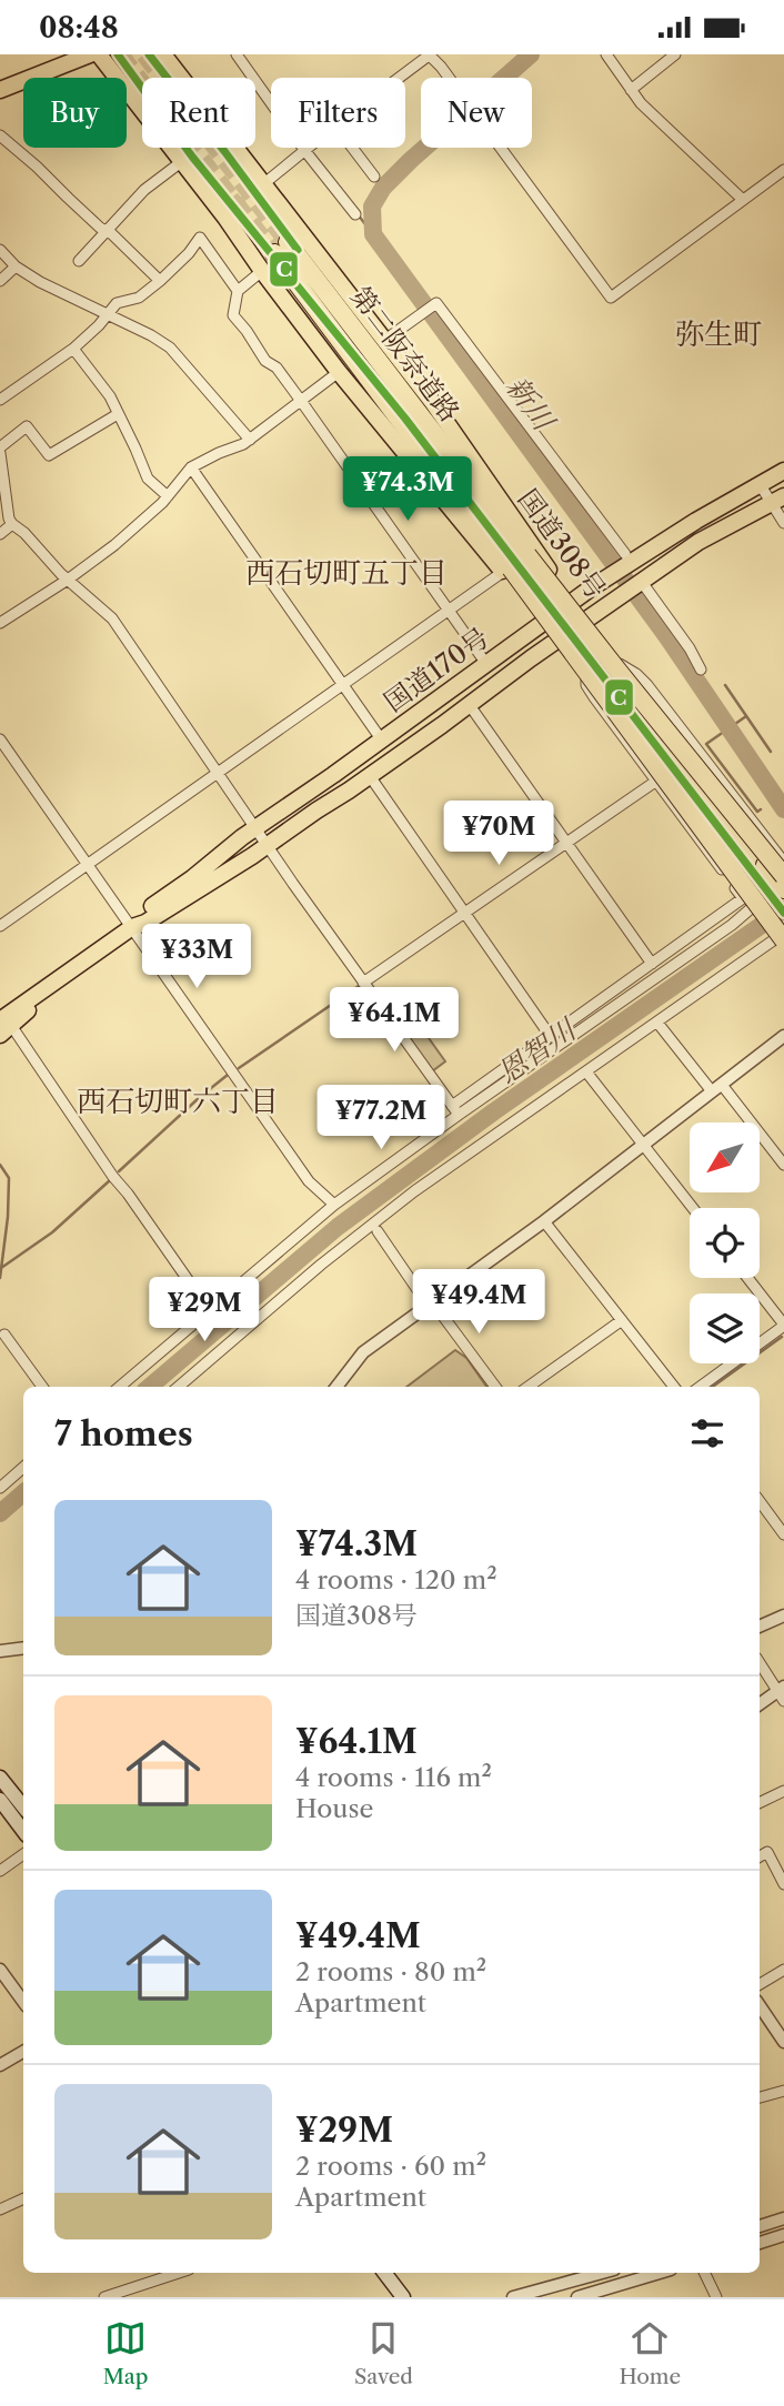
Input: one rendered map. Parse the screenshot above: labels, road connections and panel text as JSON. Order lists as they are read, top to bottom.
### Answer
{
  "streets": {
    "highway": ["第二阪奈道路", "国道308号", "国道170号"]
  },
  "crossings": [
    ["第二阪奈道路", "国道308号"],
    ["第二阪奈道路", "国道170号"],
    ["国道308号", "国道170号"]
  ],
  "districts": ["弥生町", "西石切町五丁目", "西石切町六丁目"],
  "water": ["新川", "恩智川"],
  "lines": ["transit line C"],
  "north": "bottom left",
  "page": {
    "status": "08:48",
    "chip": [
      "Buy",
      "Rent",
      "Filters",
      "New"
    ],
    "price": [
      "¥74.3M",
      "¥70M",
      "¥33M",
      "¥64.1M",
      "¥77.2M",
      "¥49.4M",
      "¥29M"
    ],
    "heading": "7 homes",
    "list": [
      {
        "name": "¥74.3M",
        "note": "4 rooms · 120 m² · 国道308号"
      },
      {
        "name": "¥64.1M",
        "note": "4 rooms · 116 m² · House"
      },
      {
        "name": "¥49.4M",
        "note": "2 rooms · 80 m² · Apartment"
      },
      {
        "name": "¥29M",
        "note": "2 rooms · 60 m² · Apartment"
      }
    ],
    "tabs": ["Map", "Saved", "Home"]
  }
}
